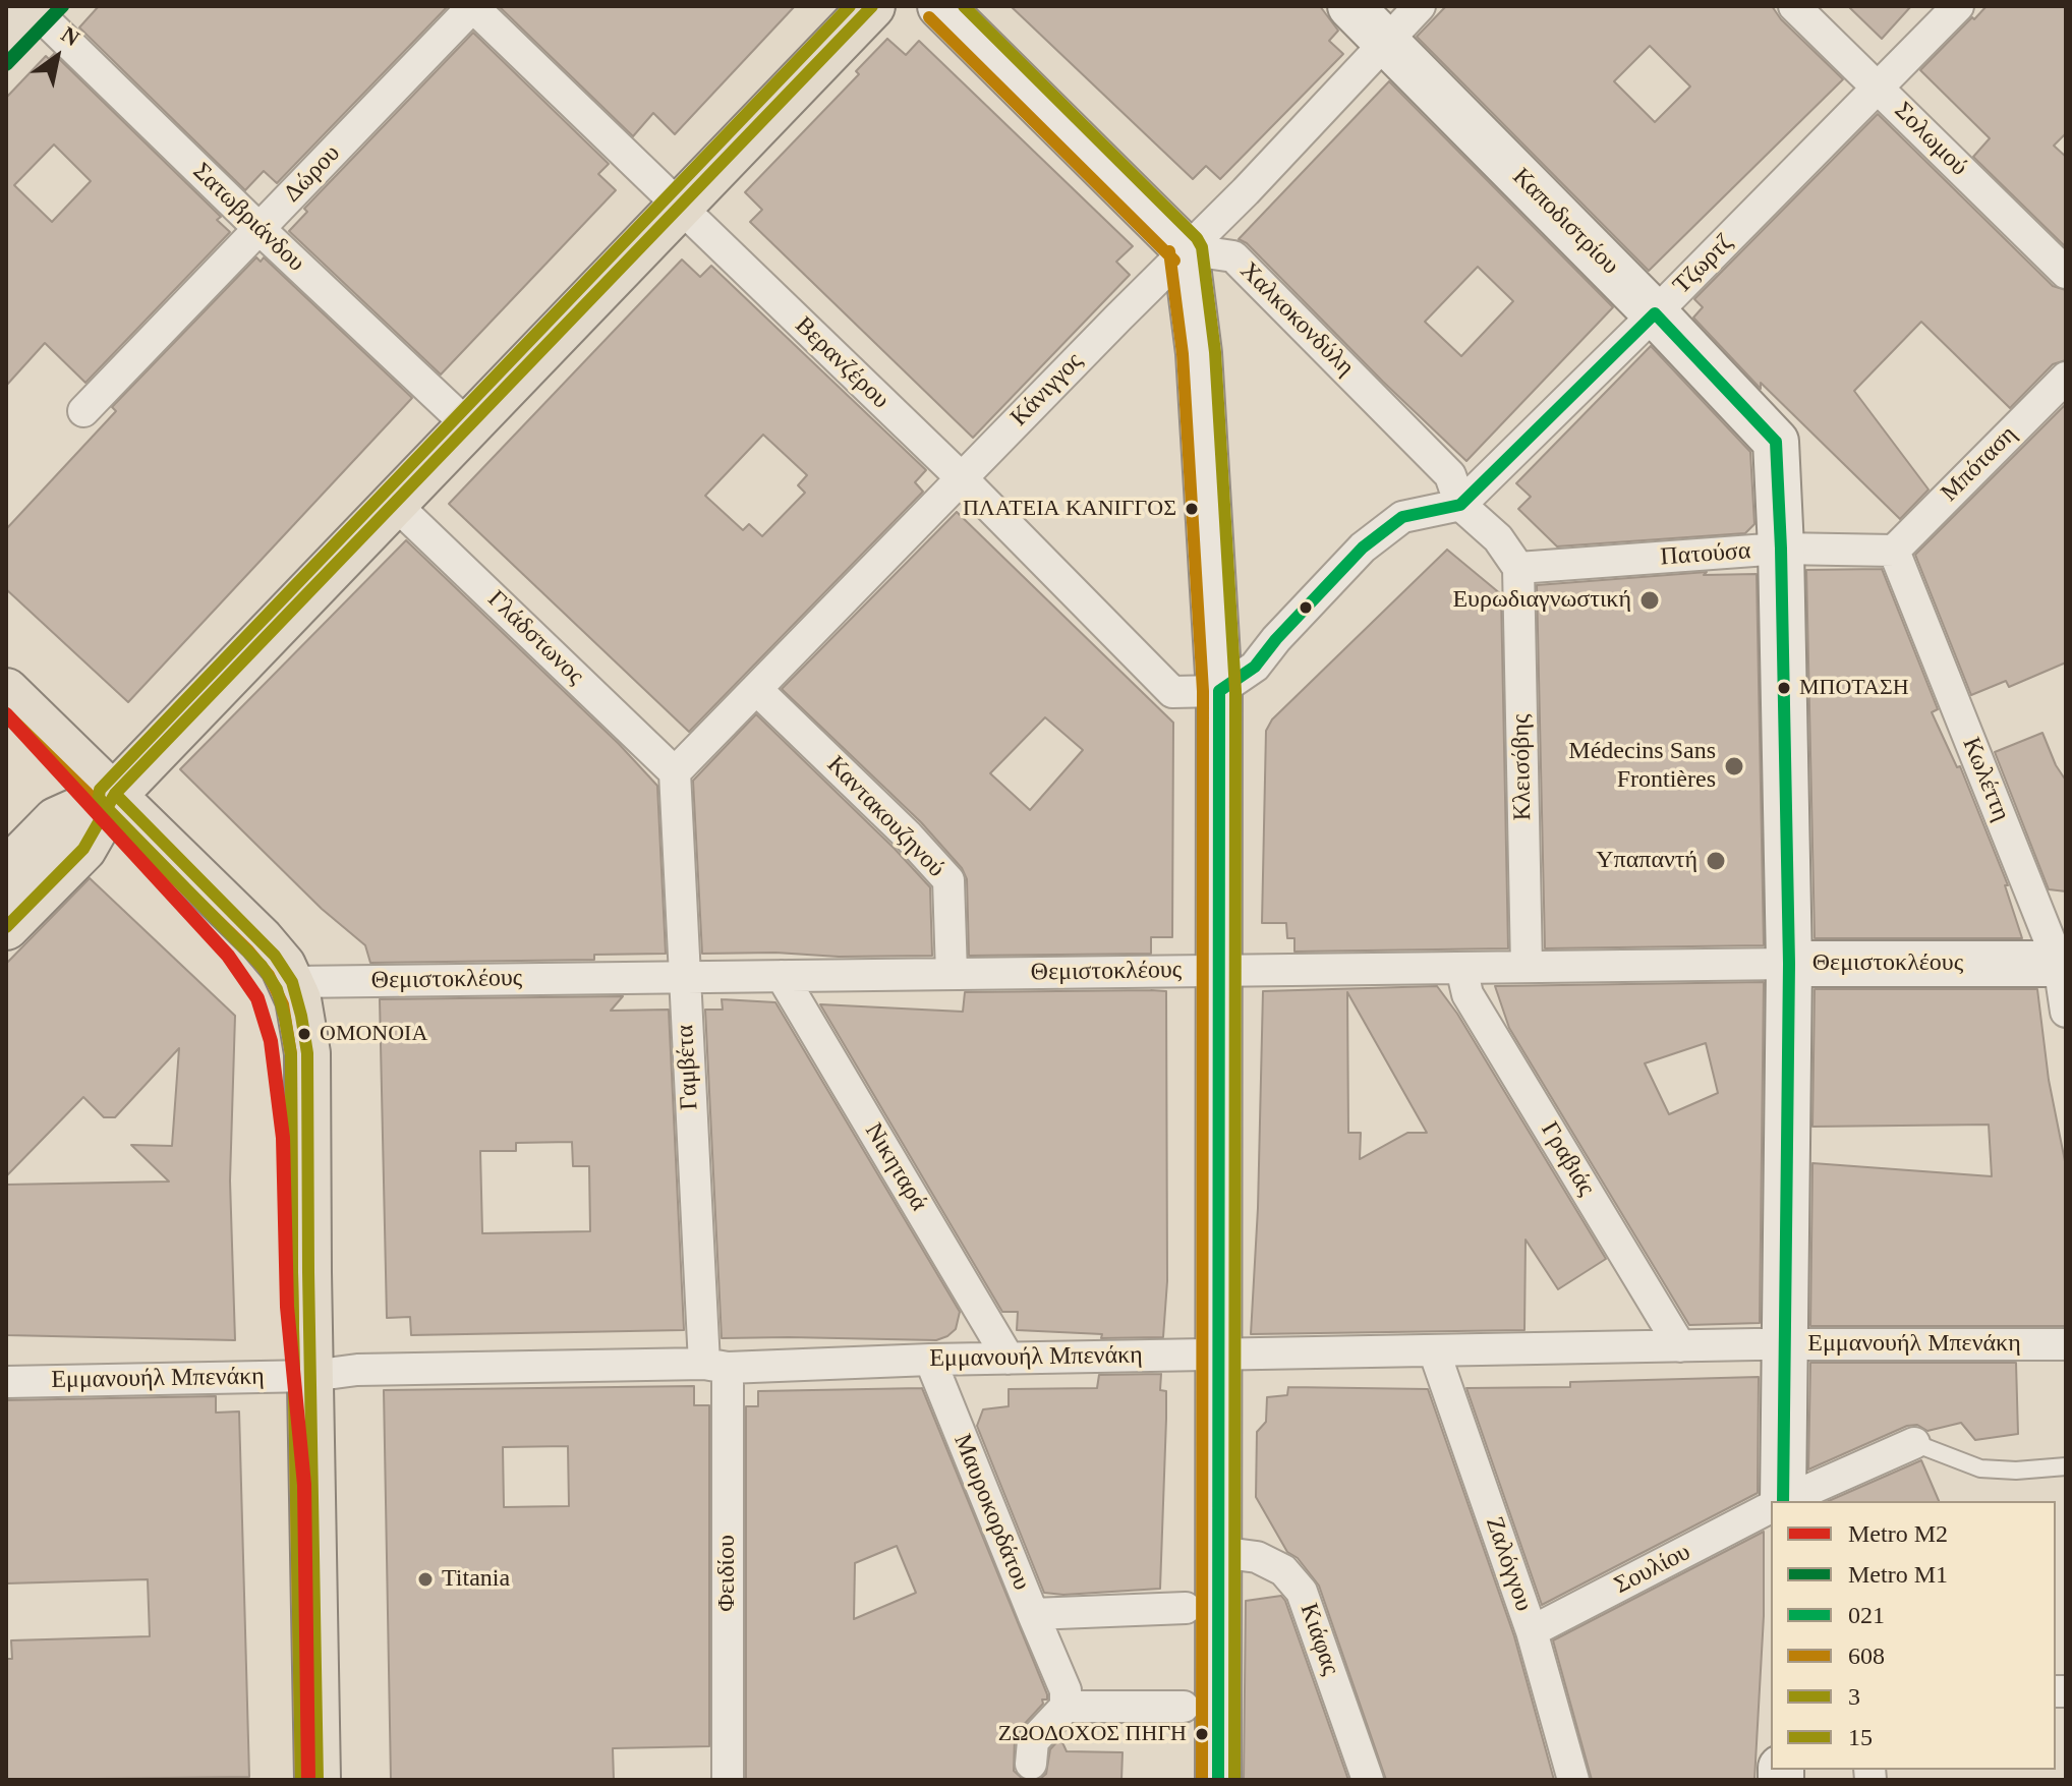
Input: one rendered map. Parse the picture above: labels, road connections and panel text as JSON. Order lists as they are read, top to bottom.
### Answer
{
  "streets": {
    "main road": ["Καποδιστρίου", "Θεμιστοκλέους"],
    "street": [
      "Σολωμού",
      "Δώρου",
      "Σατωβριάνδου",
      "Τζωρτζ",
      "Χαλκοκονδύλη",
      "Βερανζέρου",
      "Κάνιγγος",
      "Μπόταση",
      "Πατούσα",
      "Γλάδστωνος",
      "Κλεισόβης",
      "Κωλέττη",
      "Καντακουζηνού",
      "Γαμβέτα",
      "Γραβιάς",
      "Νικηταρά",
      "Εμμανουήλ Μπενάκη",
      "Μαυροκορδάτου",
      "Ζαλόγγου",
      "Σουλίου",
      "Φειδίου",
      "Κιάφας"
    ]
  },
  "crossings": [
    ["Σολωμού", "Τζωρτζ"],
    ["Δώρου", "Σατωβριάνδου"],
    ["Δώρου", "Βερανζέρου"],
    ["Καποδιστρίου", "Τζωρτζ"],
    ["Καποδιστρίου", "Κάνιγγος"],
    ["Καποδιστρίου", "Πατούσα"],
    ["Τζωρτζ", "Χαλκοκονδύλη"],
    ["Χαλκοκονδύλη", "Κάνιγγος"],
    ["Χαλκοκονδύλη", "Πατούσα"],
    ["Χαλκοκονδύλη", "Κλεισόβης"],
    ["Βερανζέρου", "Κάνιγγος"],
    ["Κάνιγγος", "Γλάδστωνος"],
    ["Κάνιγγος", "Καντακουζηνού"],
    ["Κάνιγγος", "Γαμβέτα"],
    ["Μπόταση", "Πατούσα"],
    ["Μπόταση", "Κωλέττη"],
    ["Πατούσα", "Κλεισόβης"],
    ["Πατούσα", "Κωλέττη"],
    ["Γλάδστωνος", "Γαμβέτα"],
    ["Κλεισόβης", "Θεμιστοκλέους"],
    ["Κωλέττη", "Θεμιστοκλέους"],
    ["Καντακουζηνού", "Θεμιστοκλέους"],
    ["Θεμιστοκλέους", "Γαμβέτα"],
    ["Θεμιστοκλέους", "Γραβιάς"],
    ["Θεμιστοκλέους", "Νικηταρά"],
    ["Γαμβέτα", "Εμμανουήλ Μπενάκη"],
    ["Γαμβέτα", "Φειδίου"],
    ["Γραβιάς", "Εμμανουήλ Μπενάκη"],
    ["Νικηταρά", "Εμμανουήλ Μπενάκη"],
    ["Εμμανουήλ Μπενάκη", "Μαυροκορδάτου"],
    ["Εμμανουήλ Μπενάκη", "Ζαλόγγου"],
    ["Εμμανουήλ Μπενάκη", "Φειδίου"],
    ["Ζαλόγγου", "Σουλίου"]
  ],
  "places": [
    "ΠΛΑΤΕΙΑ ΚΑΝΙΓΓΟΣ",
    "Ευρωδιαγνωστική",
    "ΜΠΟΤΑΣΗ",
    "Médecins Sans Frontières",
    "Υπαπαντή",
    "ΟΜΟΝΟΙΑ",
    "Titania",
    "ΖΩΟΔΟΧΟΣ ΠΗΓΗ"
  ],
  "lines": [
    "metro line Μ1",
    "transit line 3",
    "transit line 15",
    "transit line 608",
    "transit line 021",
    "metro line Μ2"
  ],
  "legend": [
    "Metro Μ2",
    "Metro Μ1",
    "021",
    "608",
    "3",
    "15"
  ],
  "north": "top right"
}
